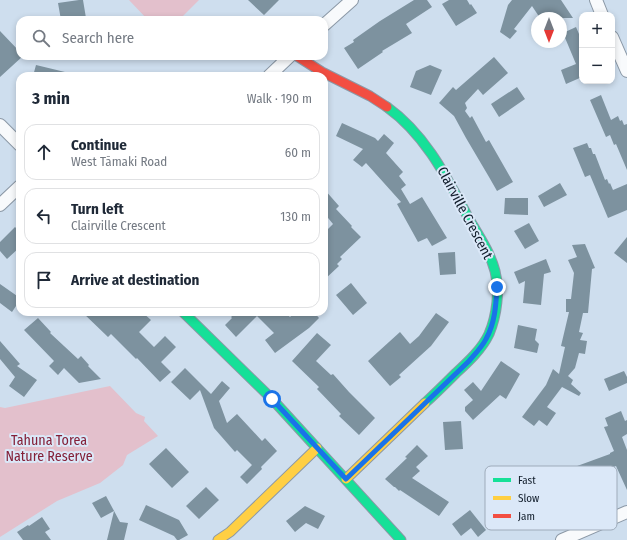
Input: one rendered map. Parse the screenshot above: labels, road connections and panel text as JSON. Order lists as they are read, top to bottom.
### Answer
{
  "streets": {
    "street": ["Clairville Crescent"]
  },
  "parks": ["Tahuna Torea Nature Reserve"],
  "legend": ["Fast", "Slow", "Jam"],
  "north": "bottom",
  "page": {
    "map_buttons": ["+", "−"],
    "search": "Search here",
    "heading": ["3 min", "Walk · 190 m"],
    "list": [
      ["Continue", "West Tāmaki Road", "60 m"],
      ["Turn left", "Clairville Crescent", "130 m"],
      "Arrive at destination"
    ]
  }
}
